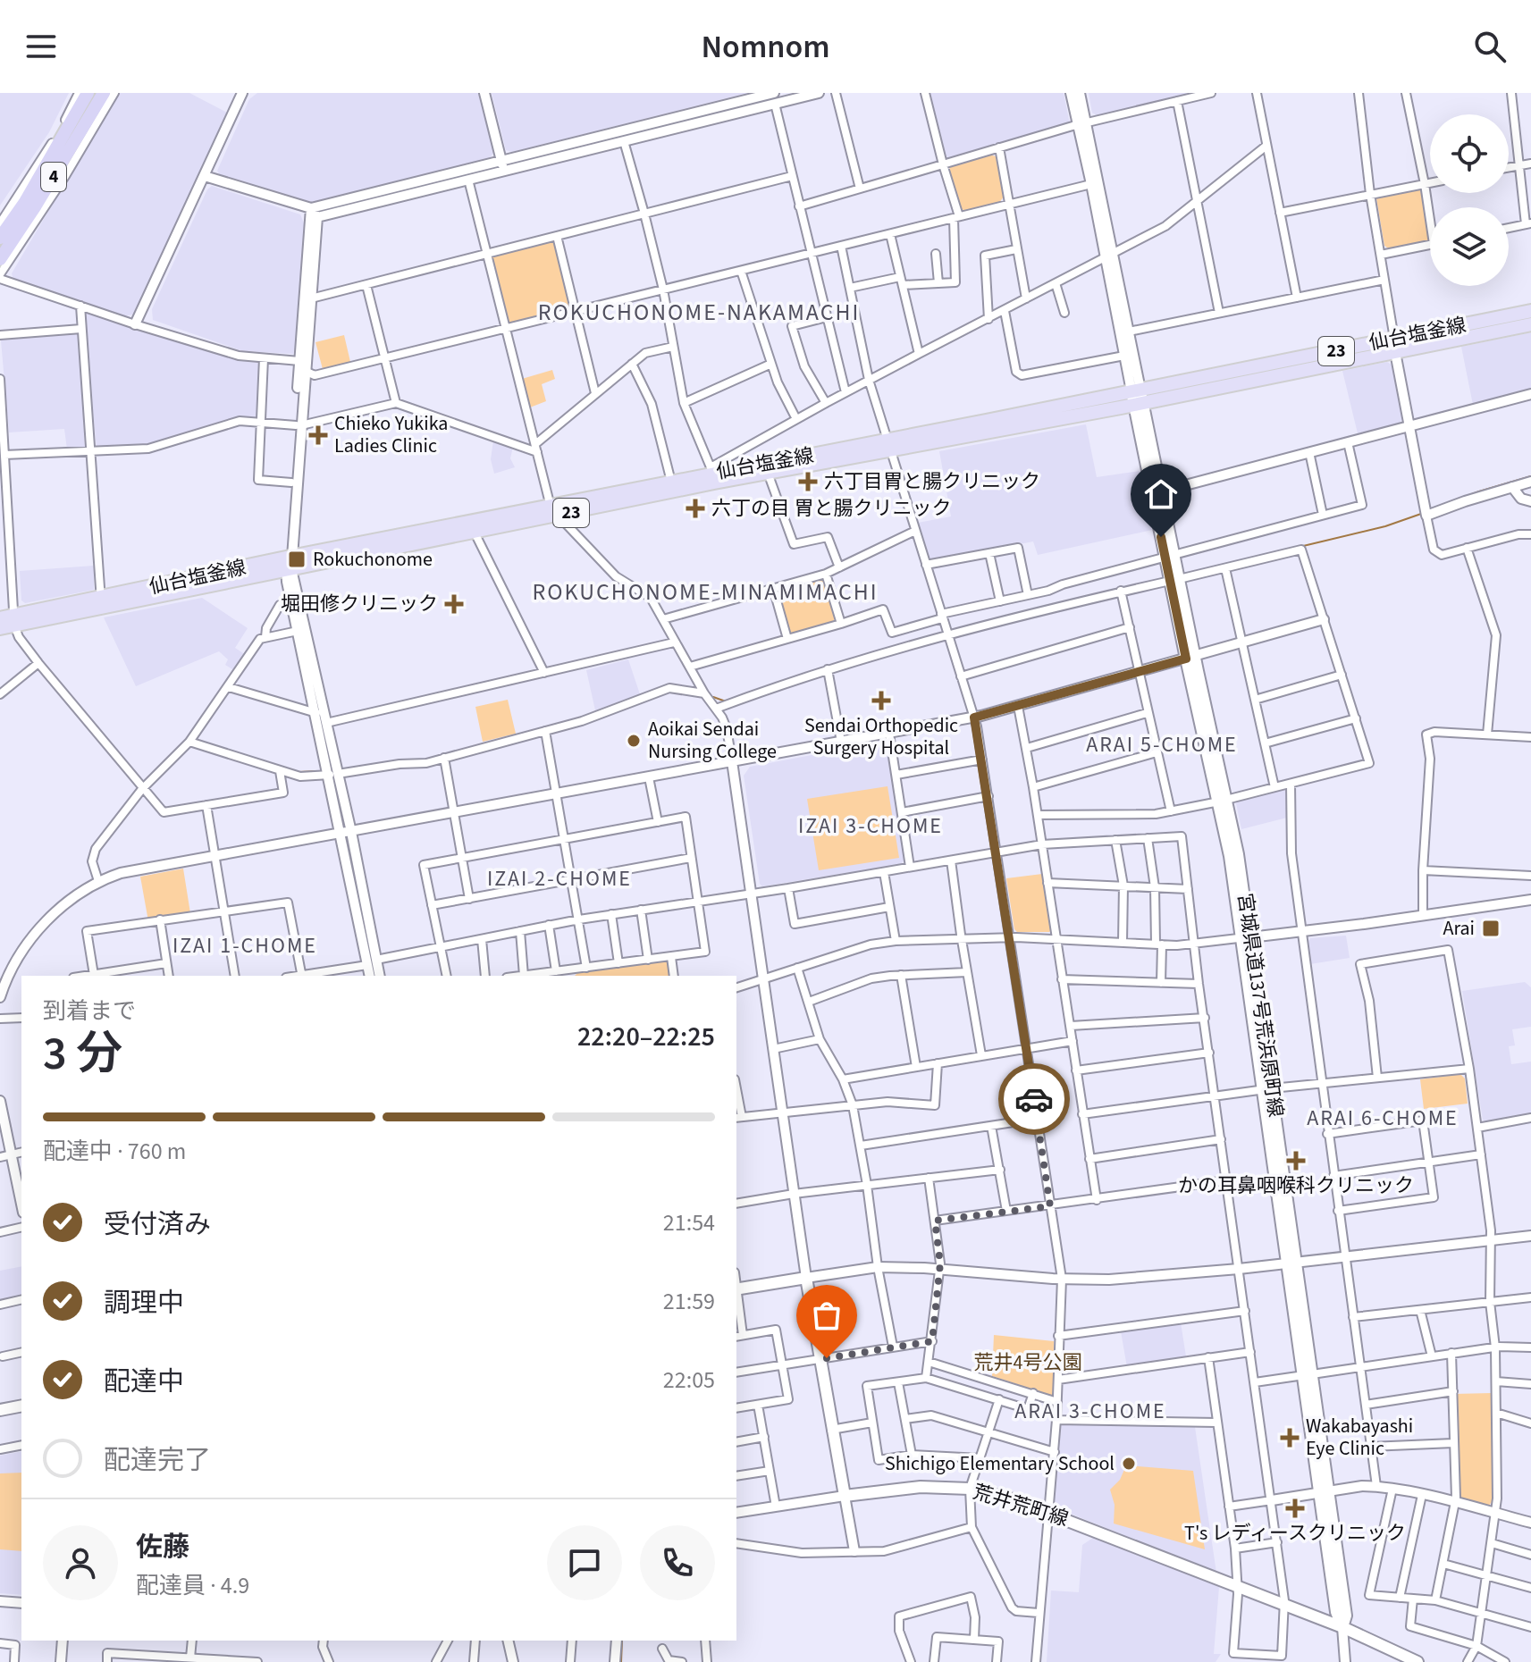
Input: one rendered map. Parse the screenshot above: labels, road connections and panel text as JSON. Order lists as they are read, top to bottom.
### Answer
{
  "streets": {
    "highway": ["4"],
    "main road": [
      "仙台塩釜線",
      "23",
      "宮城県道137号荒浜原町線",
      "荒井荒町線"
    ]
  },
  "crossings": [
    ["仙台塩釜線", "宮城県道137号荒浜原町線"],
    ["宮城県道137号荒浜原町線", "荒井荒町線"]
  ],
  "districts": [
    "ROKUCHONOME-NAKAMACHI",
    "ROKUCHONOME-MINAMIMACHI",
    "ARAI 5-CHOME",
    "IZAI 3-CHOME",
    "IZAI 2-CHOME",
    "IZAI 1-CHOME",
    "ARAI 6-CHOME",
    "ARAI 3-CHOME"
  ],
  "parks": ["荒井4号公園"],
  "places": {
    "health": [
      "Chieko Yukika Ladies Clinic",
      "六丁目胃と腸クリニック",
      "六丁の目 胃と腸クリニック",
      "堀田修クリニック",
      "Sendai Orthopedic Surgery Hospital",
      "かの耳鼻咽喉科クリニック",
      "Wakabayashi Eye Clinic",
      "T's レディースクリニック"
    ],
    "transit": ["Rokuchonome", "Arai"],
    "other": ["Aoikai Sendai Nursing College", "Shichigo Elementary School"]
  },
  "page": {
    "header": "Nomnom",
    "heading": ["3 分", "到着まで", "22:20–22:25"],
    "panel": ["佐藤", "配達員 · 4.9"],
    "bar": "配達中 · 760 m",
    "list": [
      ["受付済み", "21:54"],
      ["調理中", "21:59"],
      ["配達中", "22:05"],
      "配達完了"
    ]
  }
}
